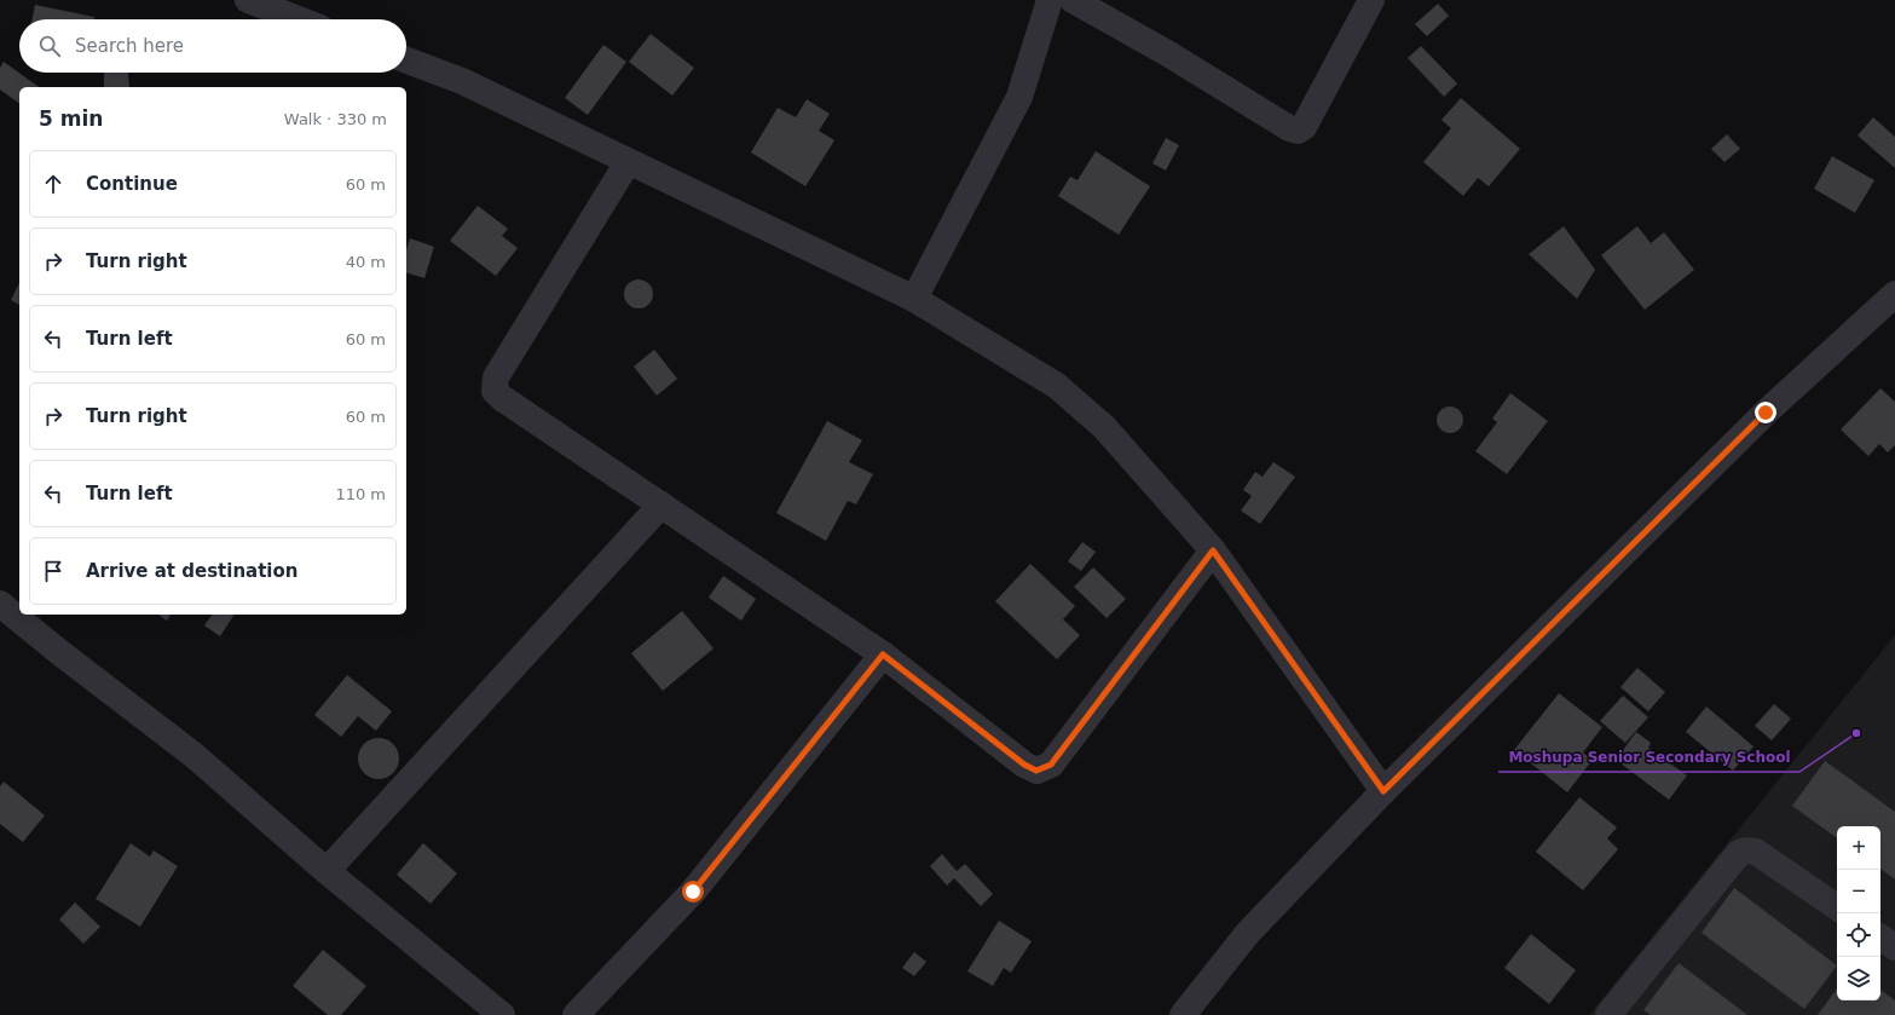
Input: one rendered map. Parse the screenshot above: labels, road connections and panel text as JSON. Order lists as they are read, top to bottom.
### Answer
{
  "places": ["Moshupa Senior Secondary School"],
  "page": {
    "search": "Search here",
    "heading": ["5 min", "Walk · 330 m"],
    "list": [
      ["Continue", "60 m"],
      ["Turn right", "40 m"],
      ["Turn left", "60 m"],
      ["Turn right", "60 m"],
      ["Turn left", "110 m"],
      "Arrive at destination"
    ],
    "map_buttons": ["+", "−"]
  }
}
